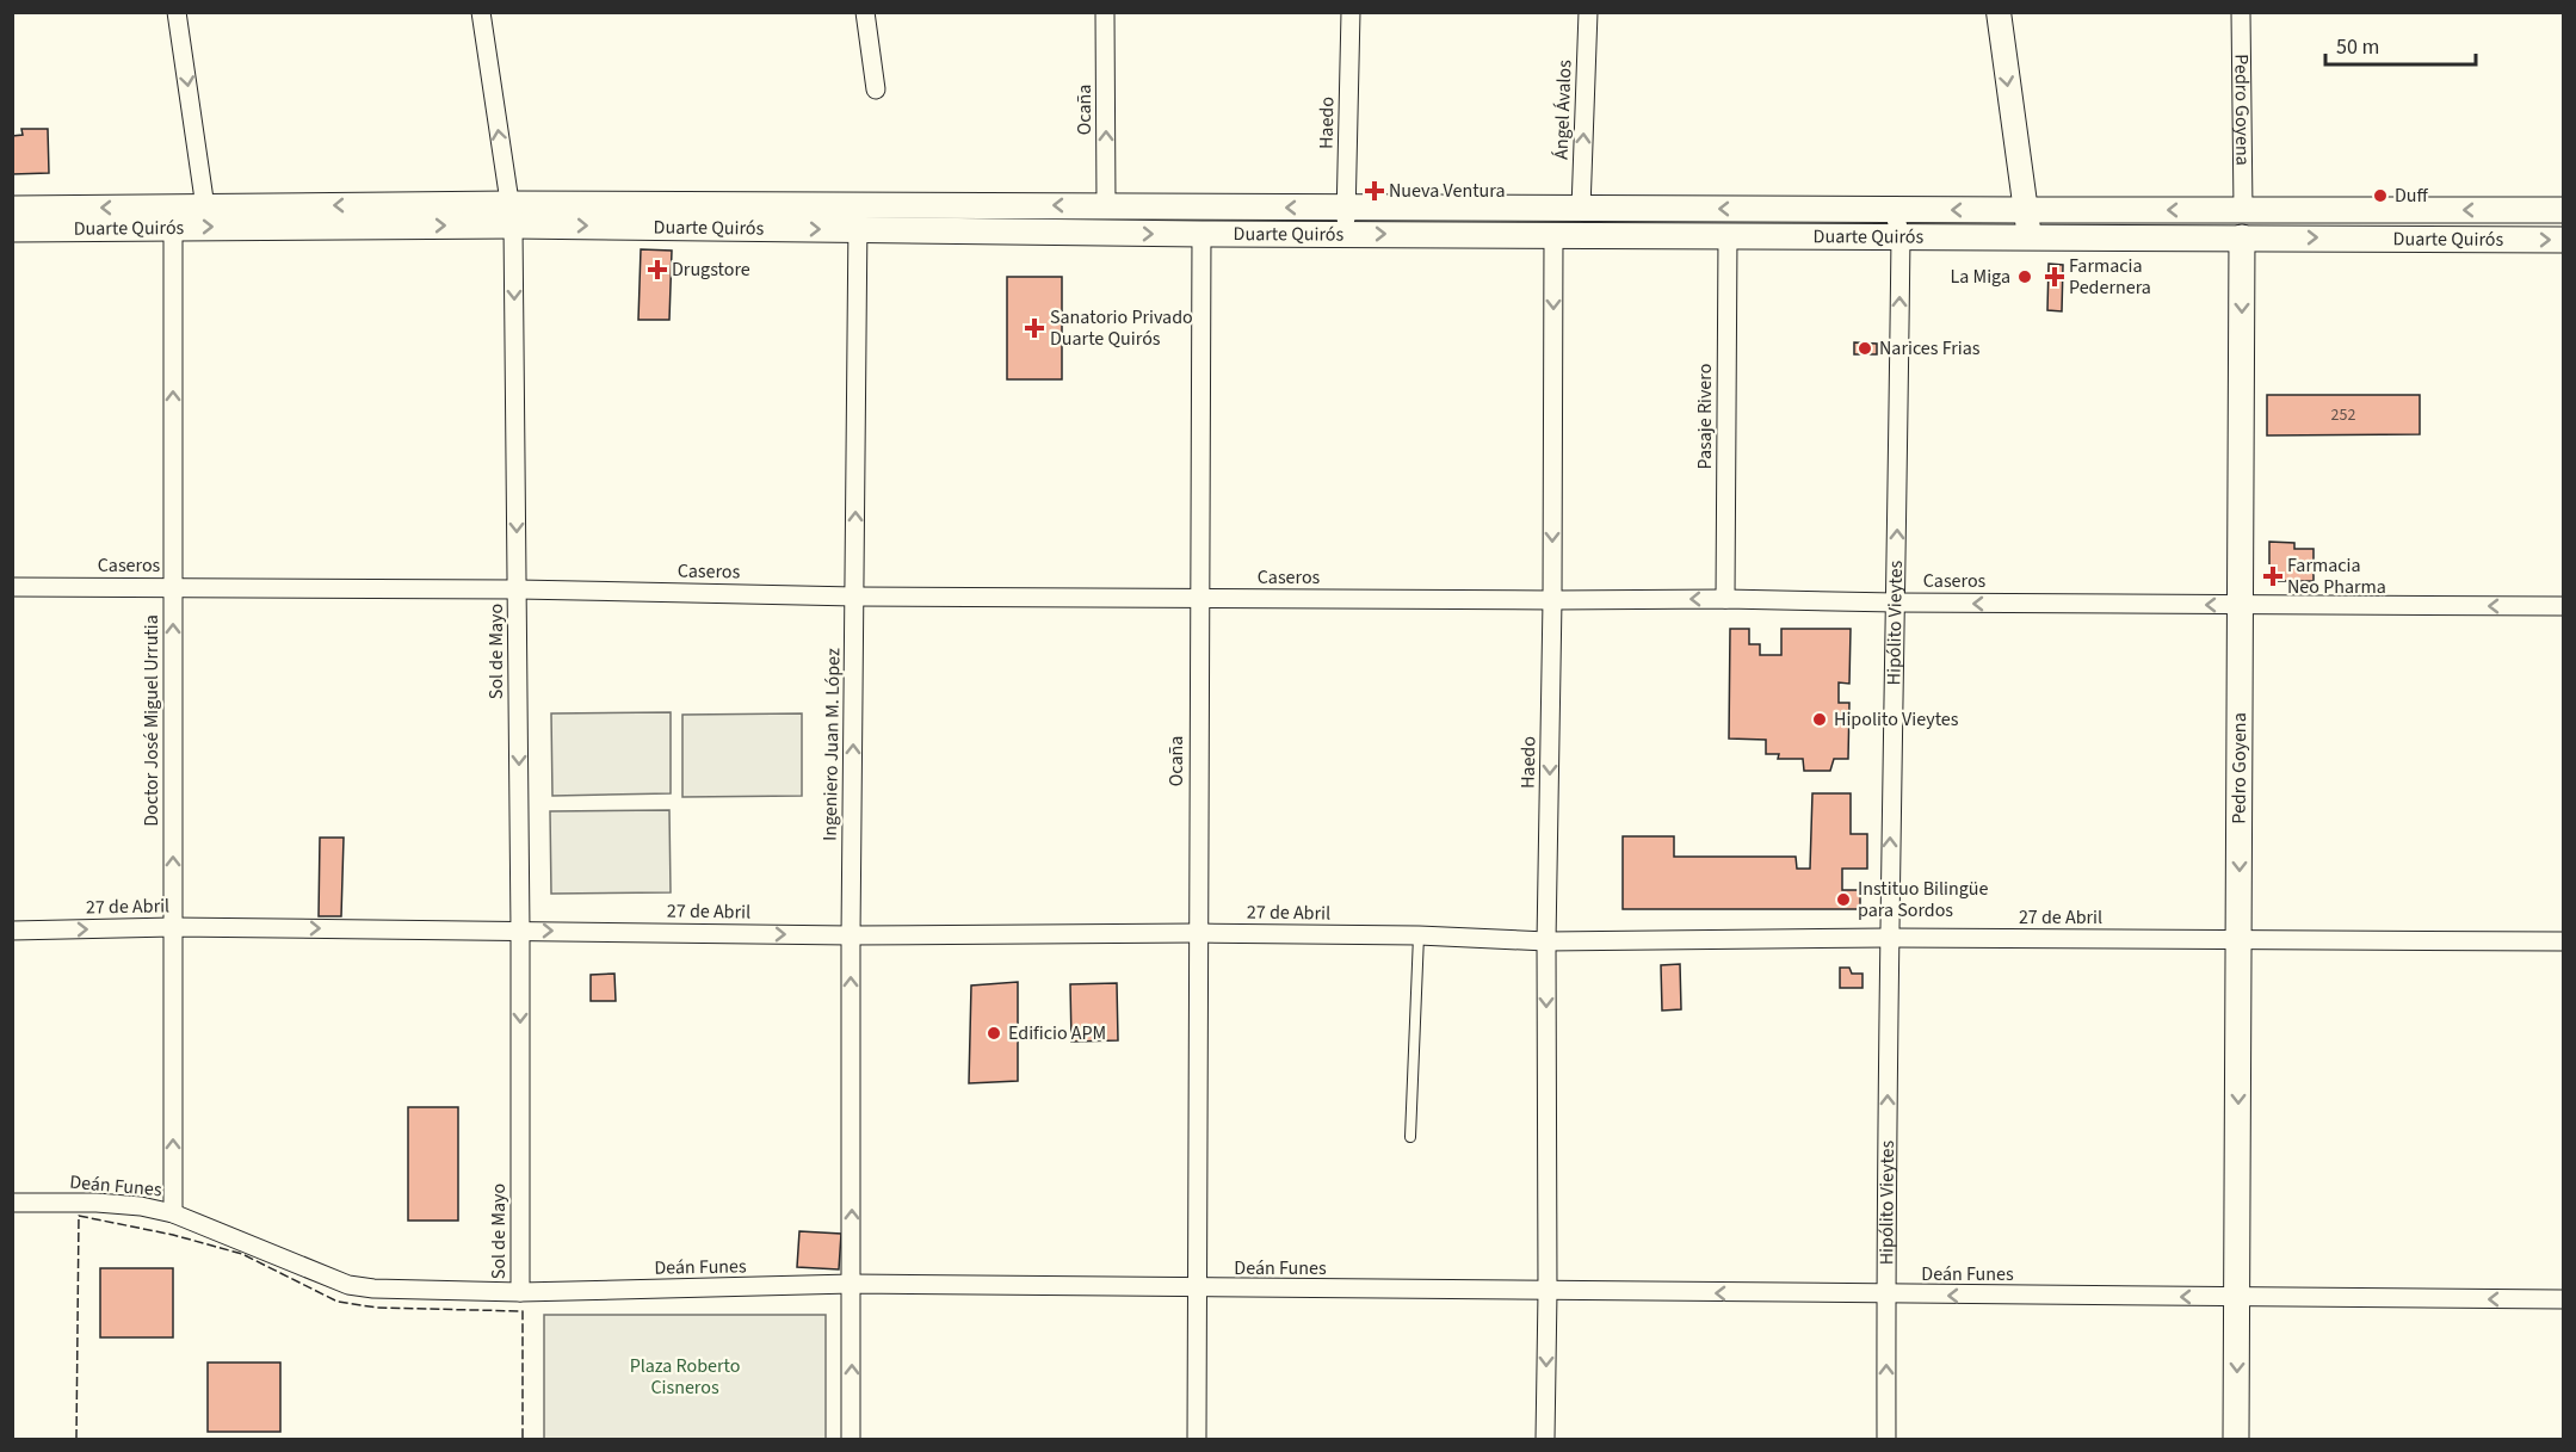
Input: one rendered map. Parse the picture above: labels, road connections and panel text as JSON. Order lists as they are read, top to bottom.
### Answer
{
  "streets": {
    "main road": ["Pedro Goyena", "Duarte Quirós"],
    "street": [
      "Ocaña",
      "Ángel Ávalos",
      "Haedo",
      "Pasaje Rivero",
      "Caseros",
      "Hipólito Vieytes",
      "Sol de Mayo",
      "Doctor José Miguel Urrutia",
      "Ingeniero Juan M. López",
      "27 de Abril",
      "Deán Funes"
    ]
  },
  "crossings": [
    ["Ocaña", "Duarte Quirós"],
    ["Ocaña", "Caseros"],
    ["Ocaña", "27 de Abril"],
    ["Ocaña", "Deán Funes"],
    ["Ángel Ávalos", "Duarte Quirós"],
    ["Pedro Goyena", "Duarte Quirós"],
    ["Pedro Goyena", "Caseros"],
    ["Pedro Goyena", "27 de Abril"],
    ["Pedro Goyena", "Deán Funes"],
    ["Haedo", "Duarte Quirós"],
    ["Haedo", "Caseros"],
    ["Haedo", "27 de Abril"],
    ["Haedo", "Deán Funes"],
    ["Duarte Quirós", "Pasaje Rivero"],
    ["Duarte Quirós", "Hipólito Vieytes"],
    ["Duarte Quirós", "Sol de Mayo"],
    ["Duarte Quirós", "Doctor José Miguel Urrutia"],
    ["Duarte Quirós", "Ingeniero Juan M. López"],
    ["Pasaje Rivero", "Caseros"],
    ["Caseros", "Hipólito Vieytes"],
    ["Caseros", "Sol de Mayo"],
    ["Caseros", "Doctor José Miguel Urrutia"],
    ["Caseros", "Ingeniero Juan M. López"],
    ["Hipólito Vieytes", "27 de Abril"],
    ["Hipólito Vieytes", "Deán Funes"],
    ["Sol de Mayo", "27 de Abril"],
    ["Sol de Mayo", "Deán Funes"],
    ["Doctor José Miguel Urrutia", "27 de Abril"],
    ["Doctor José Miguel Urrutia", "Deán Funes"],
    ["Ingeniero Juan M. López", "27 de Abril"],
    ["Ingeniero Juan M. López", "Deán Funes"]
  ],
  "one_way": [
    "Ángel Ávalos",
    "Pedro Goyena",
    "Haedo",
    "Hipólito Vieytes",
    "Doctor José Miguel Urrutia",
    "Ingeniero Juan M. López",
    "Deán Funes"
  ],
  "parks": ["Plaza Roberto Cisneros"],
  "places": {
    "health": [
      "Nueva Ventura",
      "Drugstore",
      "Farmacia Pedernera",
      "Sanatorio Privado Duarte Quirós",
      "Farmacia Neo Pharma"
    ],
    "other": [
      "Duff",
      "La Miga",
      "Narices Frias",
      "Hipolito Vieytes",
      "Instituo Bilingüe para Sordos",
      "Edificio APM"
    ]
  },
  "house_numbers": ["252"],
  "scale_bar": "50 m"
}
